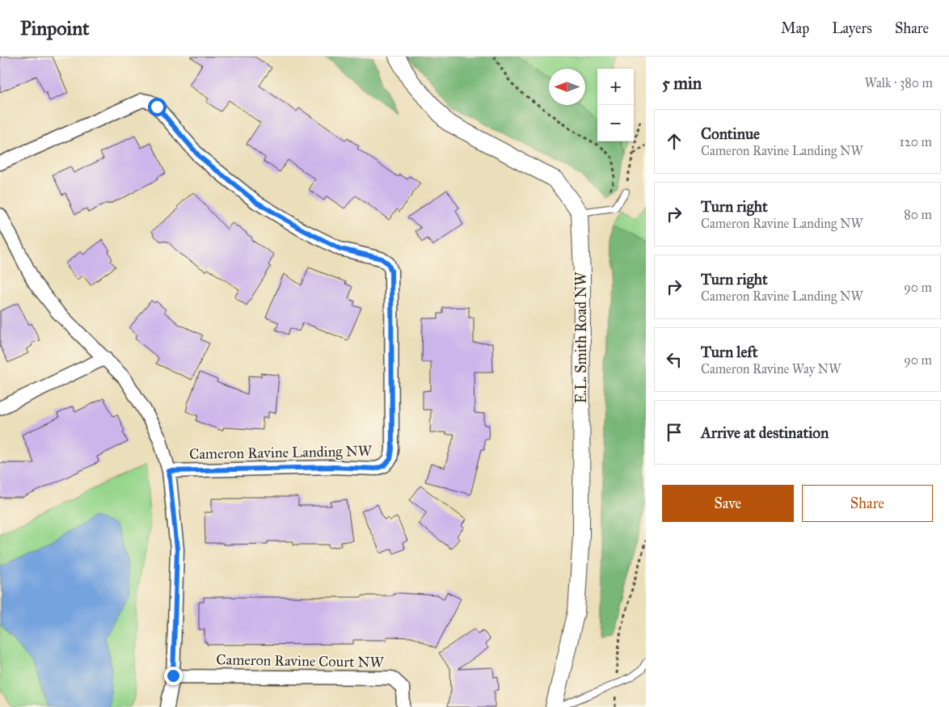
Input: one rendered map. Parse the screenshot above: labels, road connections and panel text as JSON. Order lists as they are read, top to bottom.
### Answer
{
  "streets": {
    "street": ["E.L. Smith Road NW", "Cameron Ravine Landing NW", "Cameron Ravine Court NW"]
  },
  "north": "left",
  "page": {
    "header": "Pinpoint",
    "nav": ["Map", "Layers", "Share"],
    "heading": ["5 min", "Walk · 380 m"],
    "map_buttons": ["+", "−"],
    "list": [
      ["Continue", "Cameron Ravine Landing NW", "120 m"],
      ["Turn right", "Cameron Ravine Landing NW", "80 m"],
      ["Turn right", "Cameron Ravine Landing NW", "90 m"],
      ["Turn left", "Cameron Ravine Way NW", "90 m"],
      "Arrive at destination"
    ],
    "buttons": ["Save", "Share"]
  }
}
